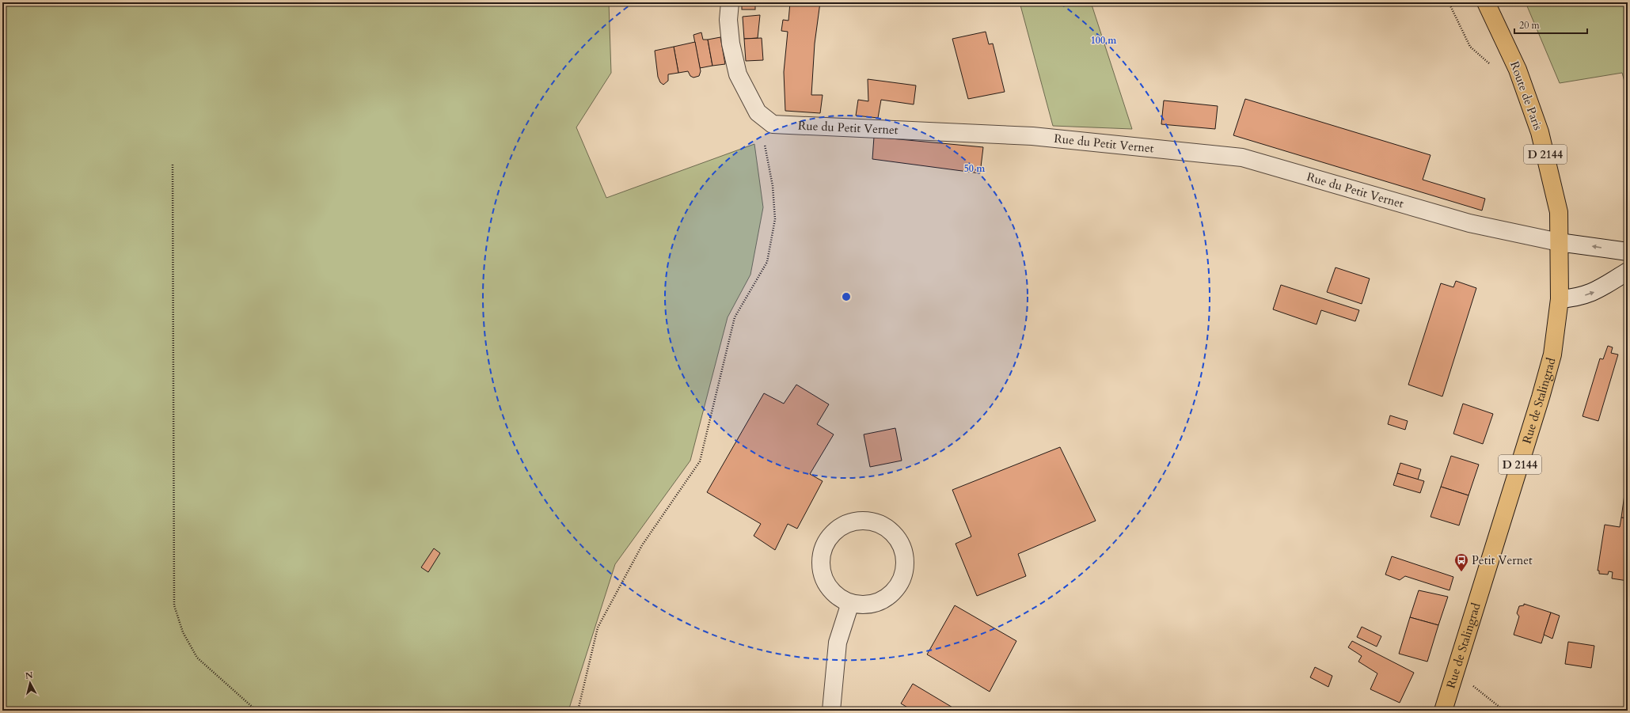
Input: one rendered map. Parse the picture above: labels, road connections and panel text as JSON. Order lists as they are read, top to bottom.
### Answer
{
  "streets": {
    "main road": ["Route de Paris", "D 2144", "Rue de Stalingrad"],
    "street": ["Rue du Petit Vernet"]
  },
  "crossings": [
    ["Route de Paris", "Rue de Stalingrad"],
    ["Rue du Petit Vernet", "Rue de Stalingrad"]
  ],
  "places": {
    "bus stop": ["Petit Vernet"]
  },
  "scale_bar": "20 m",
  "north": "top",
  "rings": ["100 m", "50 m"]
}
